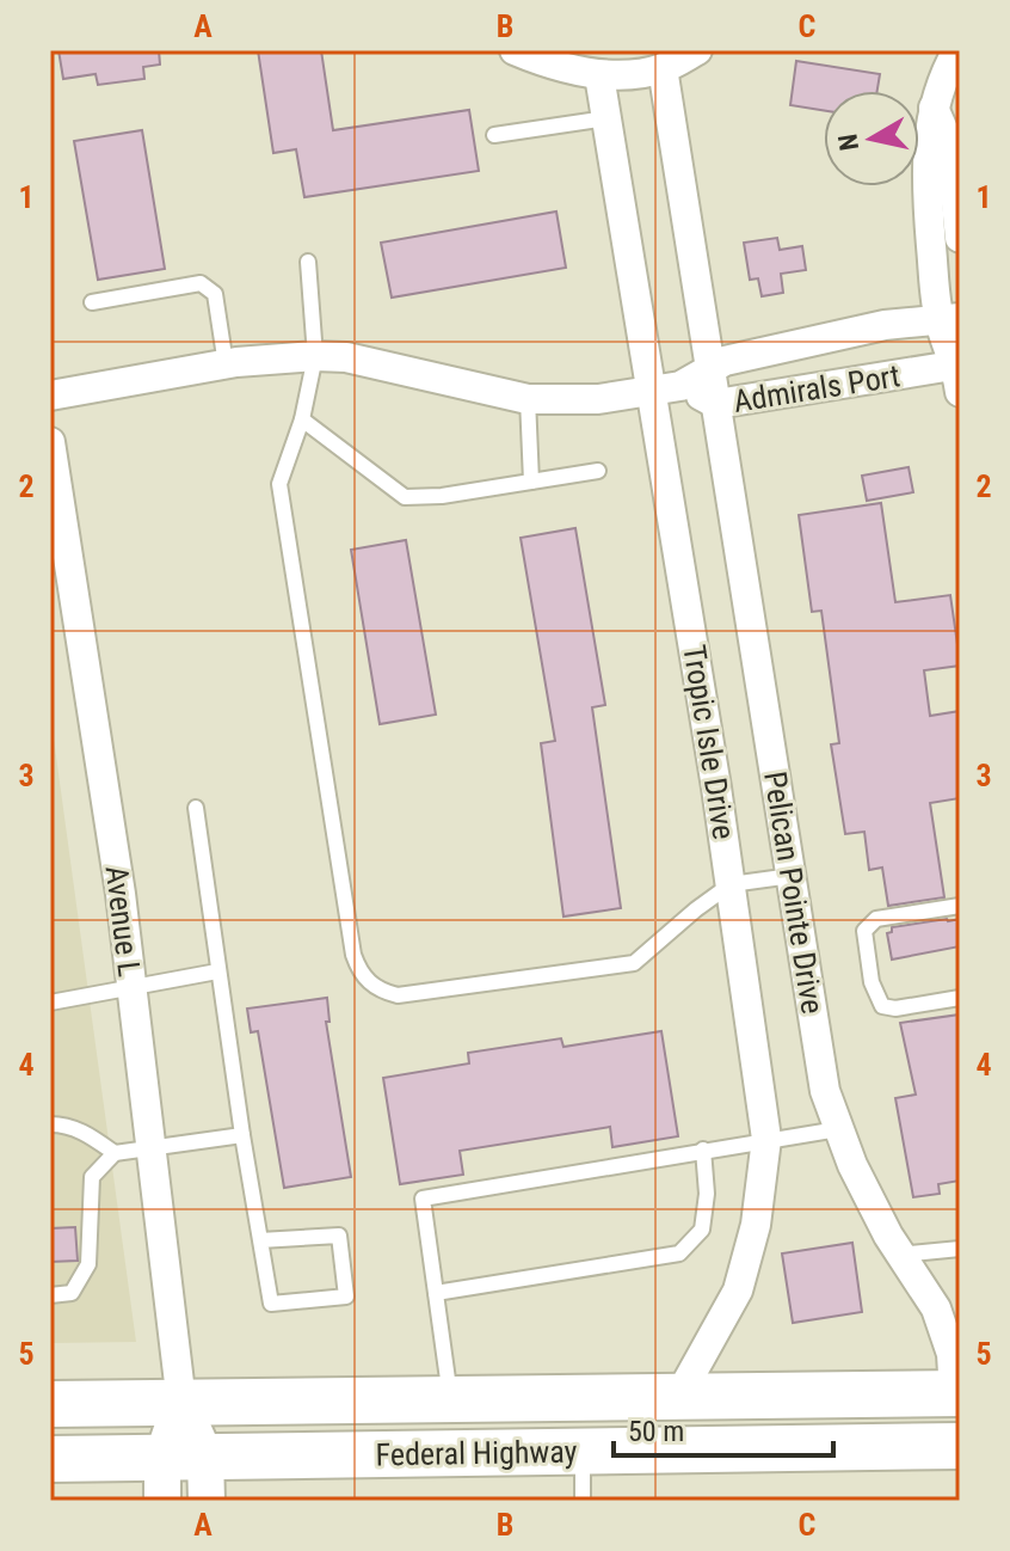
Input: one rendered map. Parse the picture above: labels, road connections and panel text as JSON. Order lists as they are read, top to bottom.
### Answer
{
  "streets": {
    "main road": ["Federal Highway"],
    "street": [
      "Admirals Port",
      "Tropic Isle Drive",
      "Pelican Pointe Drive",
      "Avenue L"
    ]
  },
  "crossings": [
    ["Admirals Port", "Pelican Pointe Drive"],
    ["Tropic Isle Drive", "Federal Highway"],
    ["Pelican Pointe Drive", "Federal Highway"],
    ["Avenue L", "Federal Highway"]
  ],
  "scale_bar": "50 m",
  "north": "left",
  "grid": {
    "columns": ["A", "B", "C"],
    "rows": [
      "1",
      "2",
      "3",
      "4",
      "5"
    ]
  }
}
